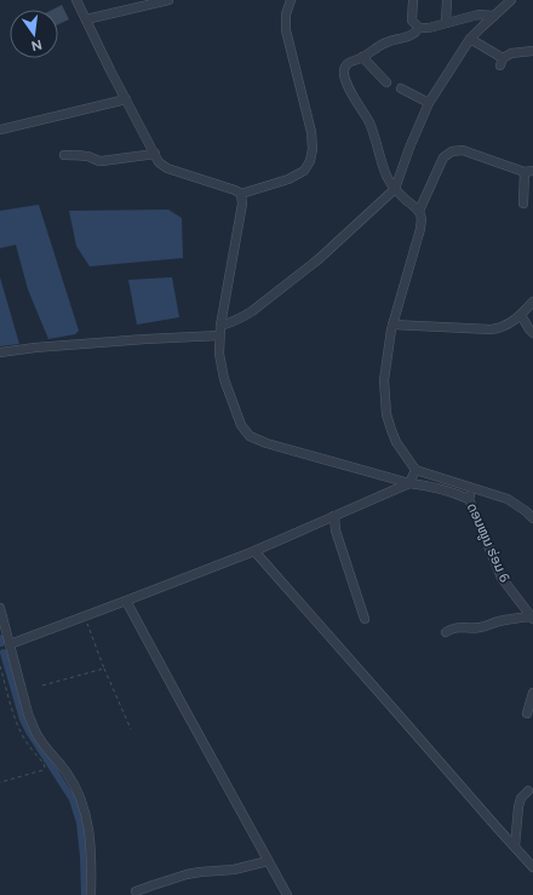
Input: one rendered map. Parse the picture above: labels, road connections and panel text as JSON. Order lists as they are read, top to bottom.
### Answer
{
  "streets": {
    "street": ["ດອນໜູນ ຮ່ອມ 6"]
  },
  "north": "bottom"
}
